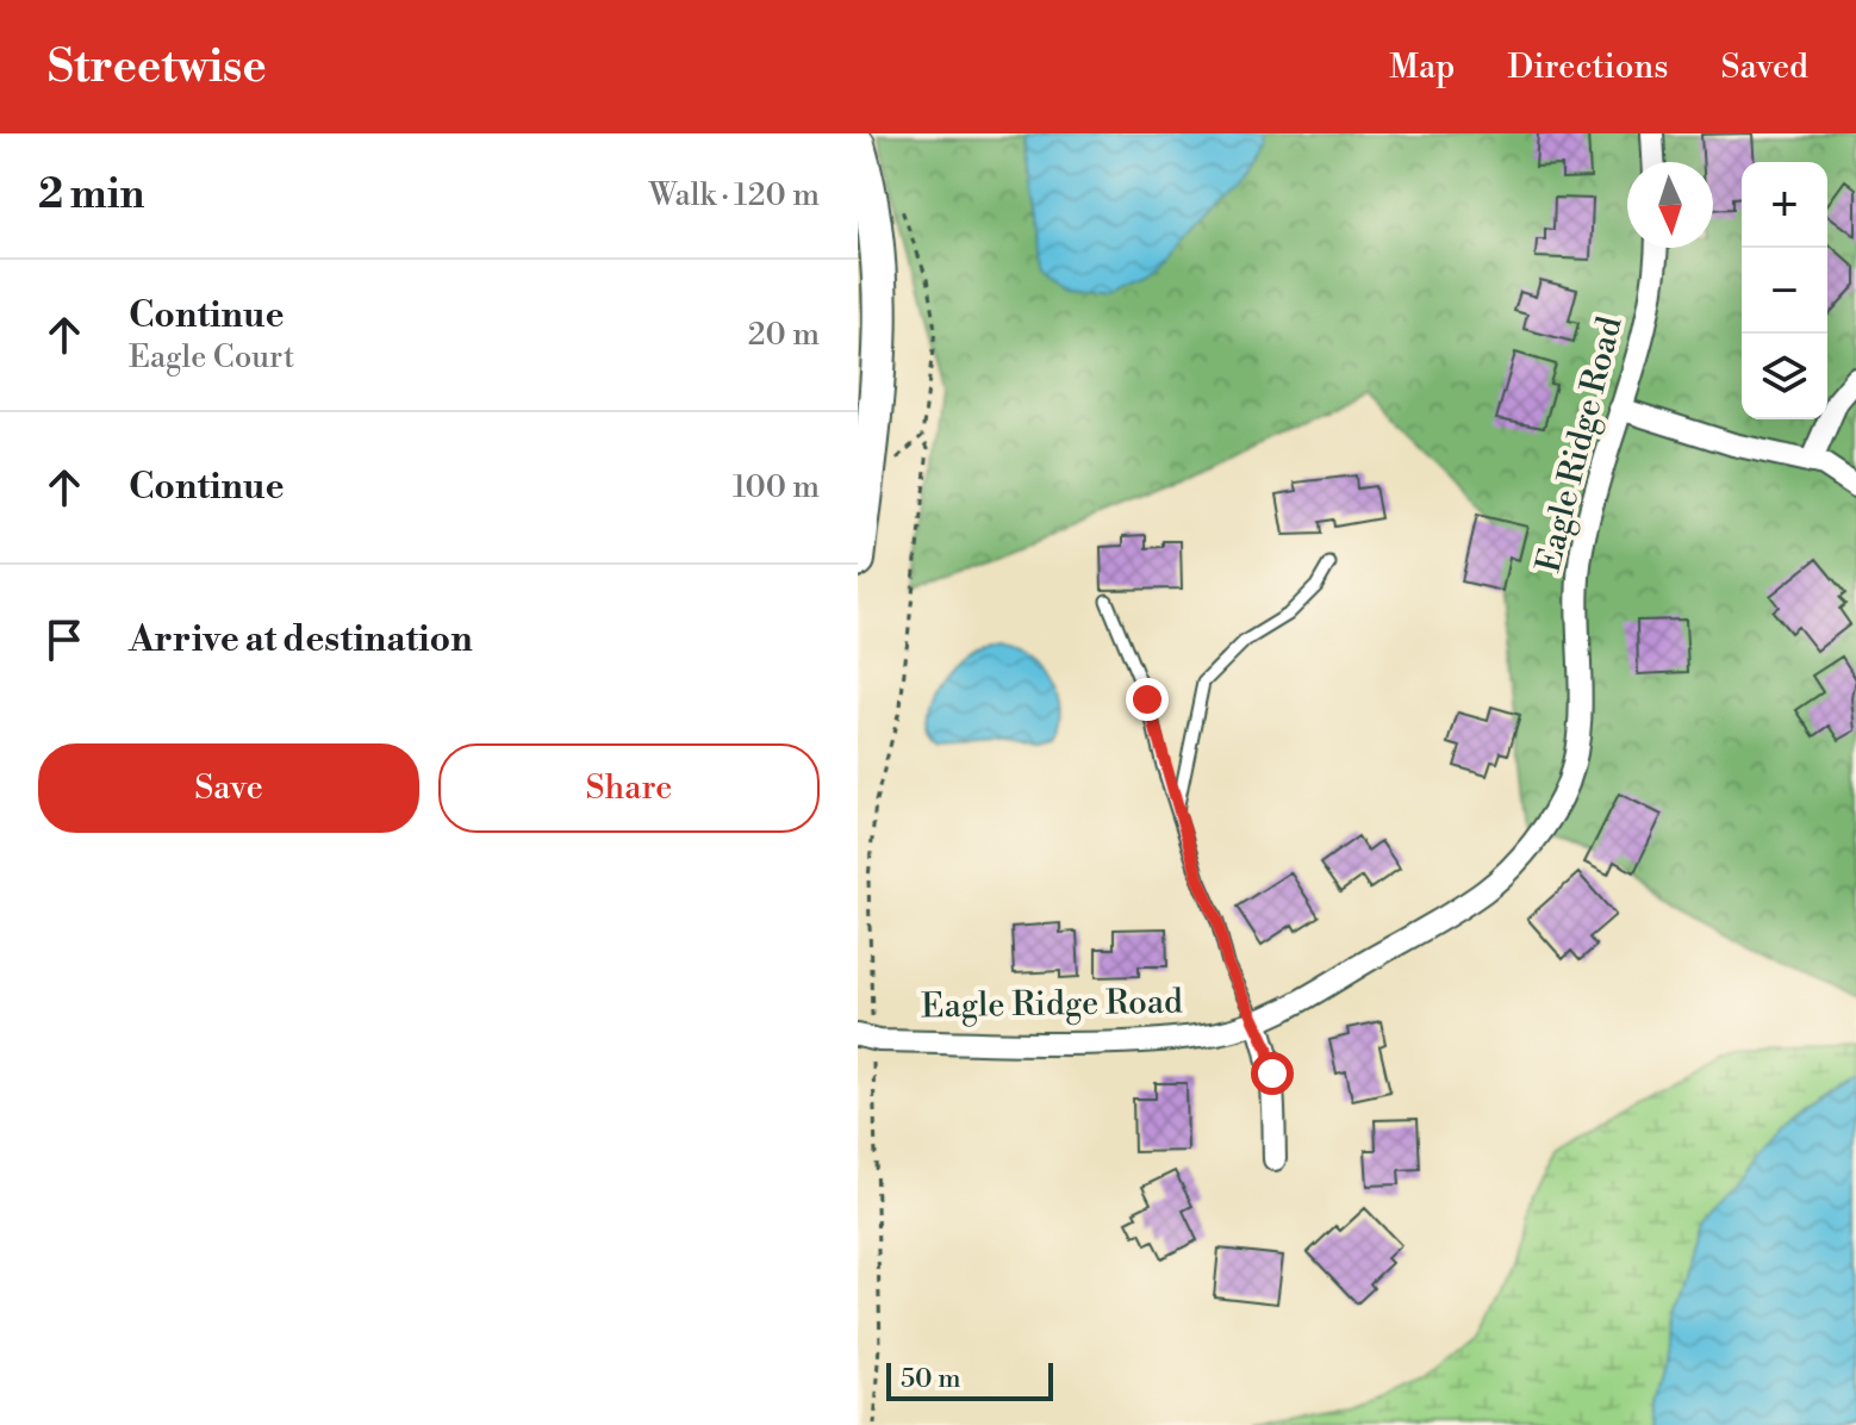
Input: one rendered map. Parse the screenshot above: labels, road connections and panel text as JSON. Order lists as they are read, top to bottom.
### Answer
{
  "streets": {
    "street": ["Eagle Ridge Road"]
  },
  "scale_bar": "50 m",
  "north": "bottom",
  "page": {
    "header": "Streetwise",
    "nav": ["Map", "Directions", "Saved"],
    "heading": ["2 min", "Walk · 120 m"],
    "map_buttons": ["+", "−"],
    "list": [
      ["Continue", "Eagle Court", "20 m"],
      ["Continue", "100 m"],
      "Arrive at destination"
    ],
    "buttons": ["Save", "Share"],
    "scale": "50 m"
  }
}
